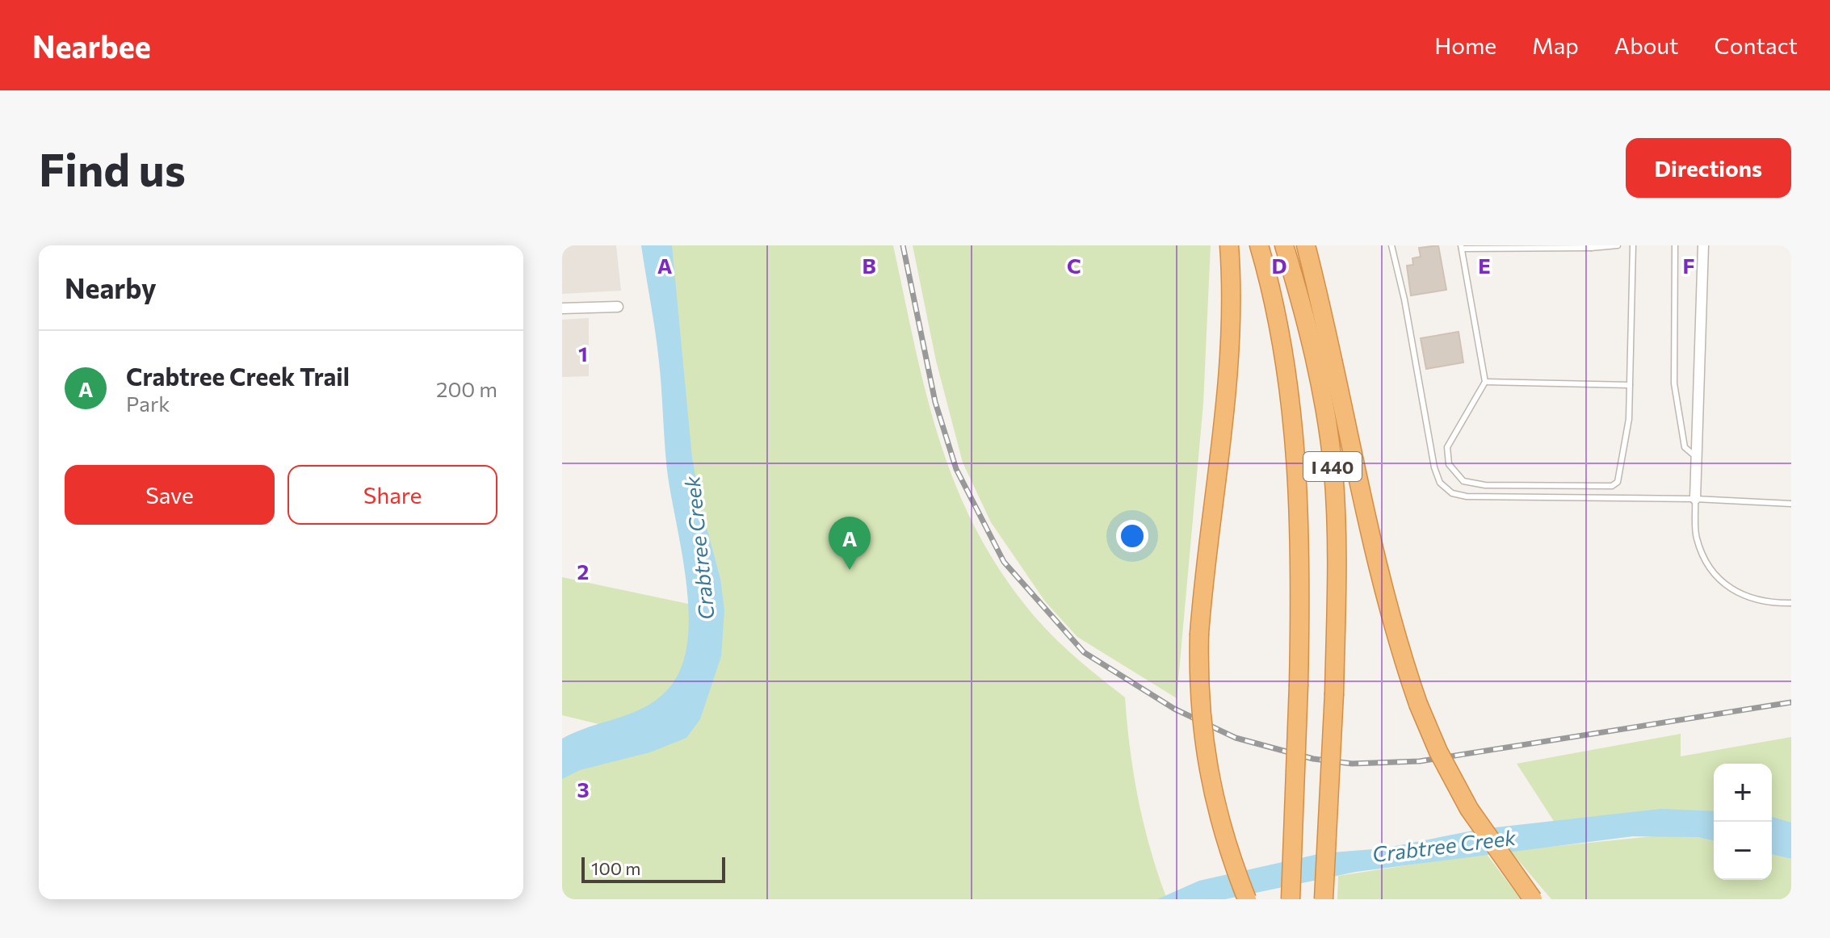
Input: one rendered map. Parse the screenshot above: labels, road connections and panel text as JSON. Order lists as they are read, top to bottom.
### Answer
{
  "streets": {
    "highway": ["I 440"]
  },
  "water": ["Crabtree Creek"],
  "scale_bar": "100 m",
  "page": {
    "header": "Nearbee",
    "nav": [
      "Home",
      "Map",
      "About",
      "Contact"
    ],
    "buttons": [
      "Directions",
      ["Save", "Share"]
    ],
    "title": "Find us",
    "heading": "Nearby",
    "list": [
      {
        "mark": "A",
        "name": "Crabtree Creek Trail",
        "note": "Park",
        "value": "200 m"
      }
    ],
    "pins": "A",
    "map_buttons": ["+", "−"],
    "scale": "100 m"
  },
  "grid": {
    "columns": [
      "A",
      "B",
      "C",
      "D",
      "E",
      "F"
    ],
    "rows": ["1", "2", "3"]
  }
}
